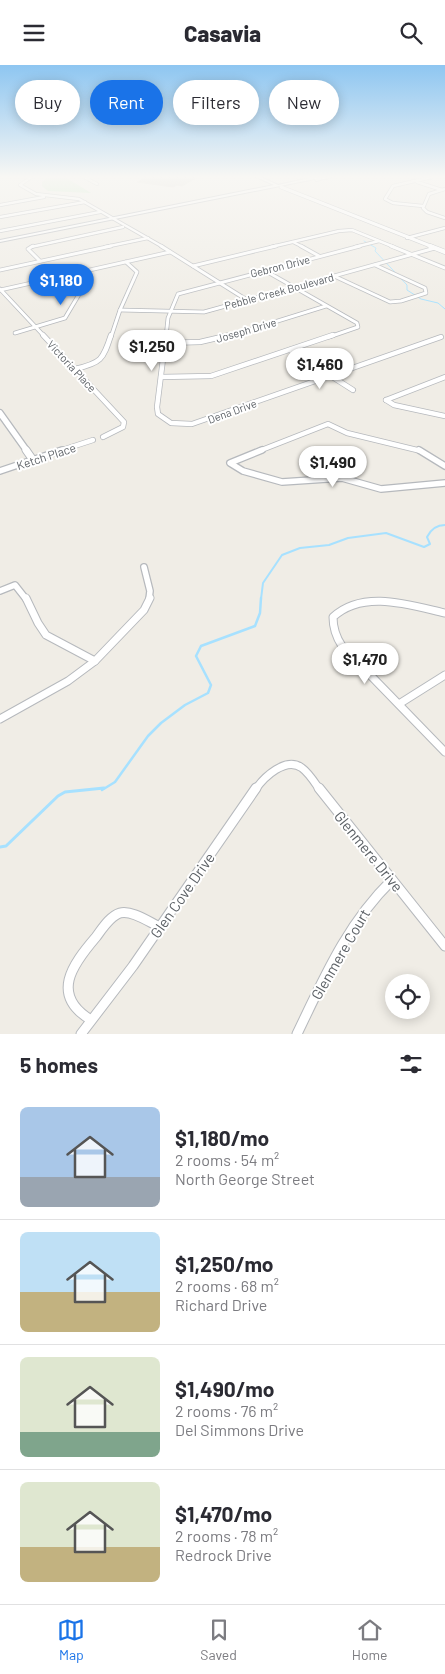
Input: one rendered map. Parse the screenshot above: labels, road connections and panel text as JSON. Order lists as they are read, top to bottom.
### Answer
{
  "streets": {
    "street": [
      "Gebron Drive",
      "Pebble Creek Boulevard",
      "Joseph Drive",
      "Victoria Place",
      "Dena Drive",
      "Ketch Place",
      "Glenmere Drive",
      "Glen Cove Drive",
      "Glenmere Court"
    ]
  },
  "crossings": [
    ["Gebron Drive", "Pebble Creek Boulevard"],
    ["Glenmere Drive", "Glen Cove Drive"],
    ["Glenmere Drive", "Glenmere Court"]
  ],
  "page": {
    "header": "Casavia",
    "chip": [
      "Buy",
      "Rent",
      "Filters",
      "New"
    ],
    "price": [
      "$1,180",
      "$1,250",
      "$1,460",
      "$1,490",
      "$1,470"
    ],
    "heading": "5 homes",
    "list": [
      {
        "name": "$1,180/mo",
        "note": "2 rooms · 54 m² · North George Street"
      },
      {
        "name": "$1,250/mo",
        "note": "2 rooms · 68 m² · Richard Drive"
      },
      {
        "name": "$1,490/mo",
        "note": "2 rooms · 76 m² · Del Simmons Drive"
      },
      {
        "name": "$1,470/mo",
        "note": "2 rooms · 78 m² · Redrock Drive"
      }
    ],
    "tabs": ["Map", "Saved", "Home"]
  }
}
